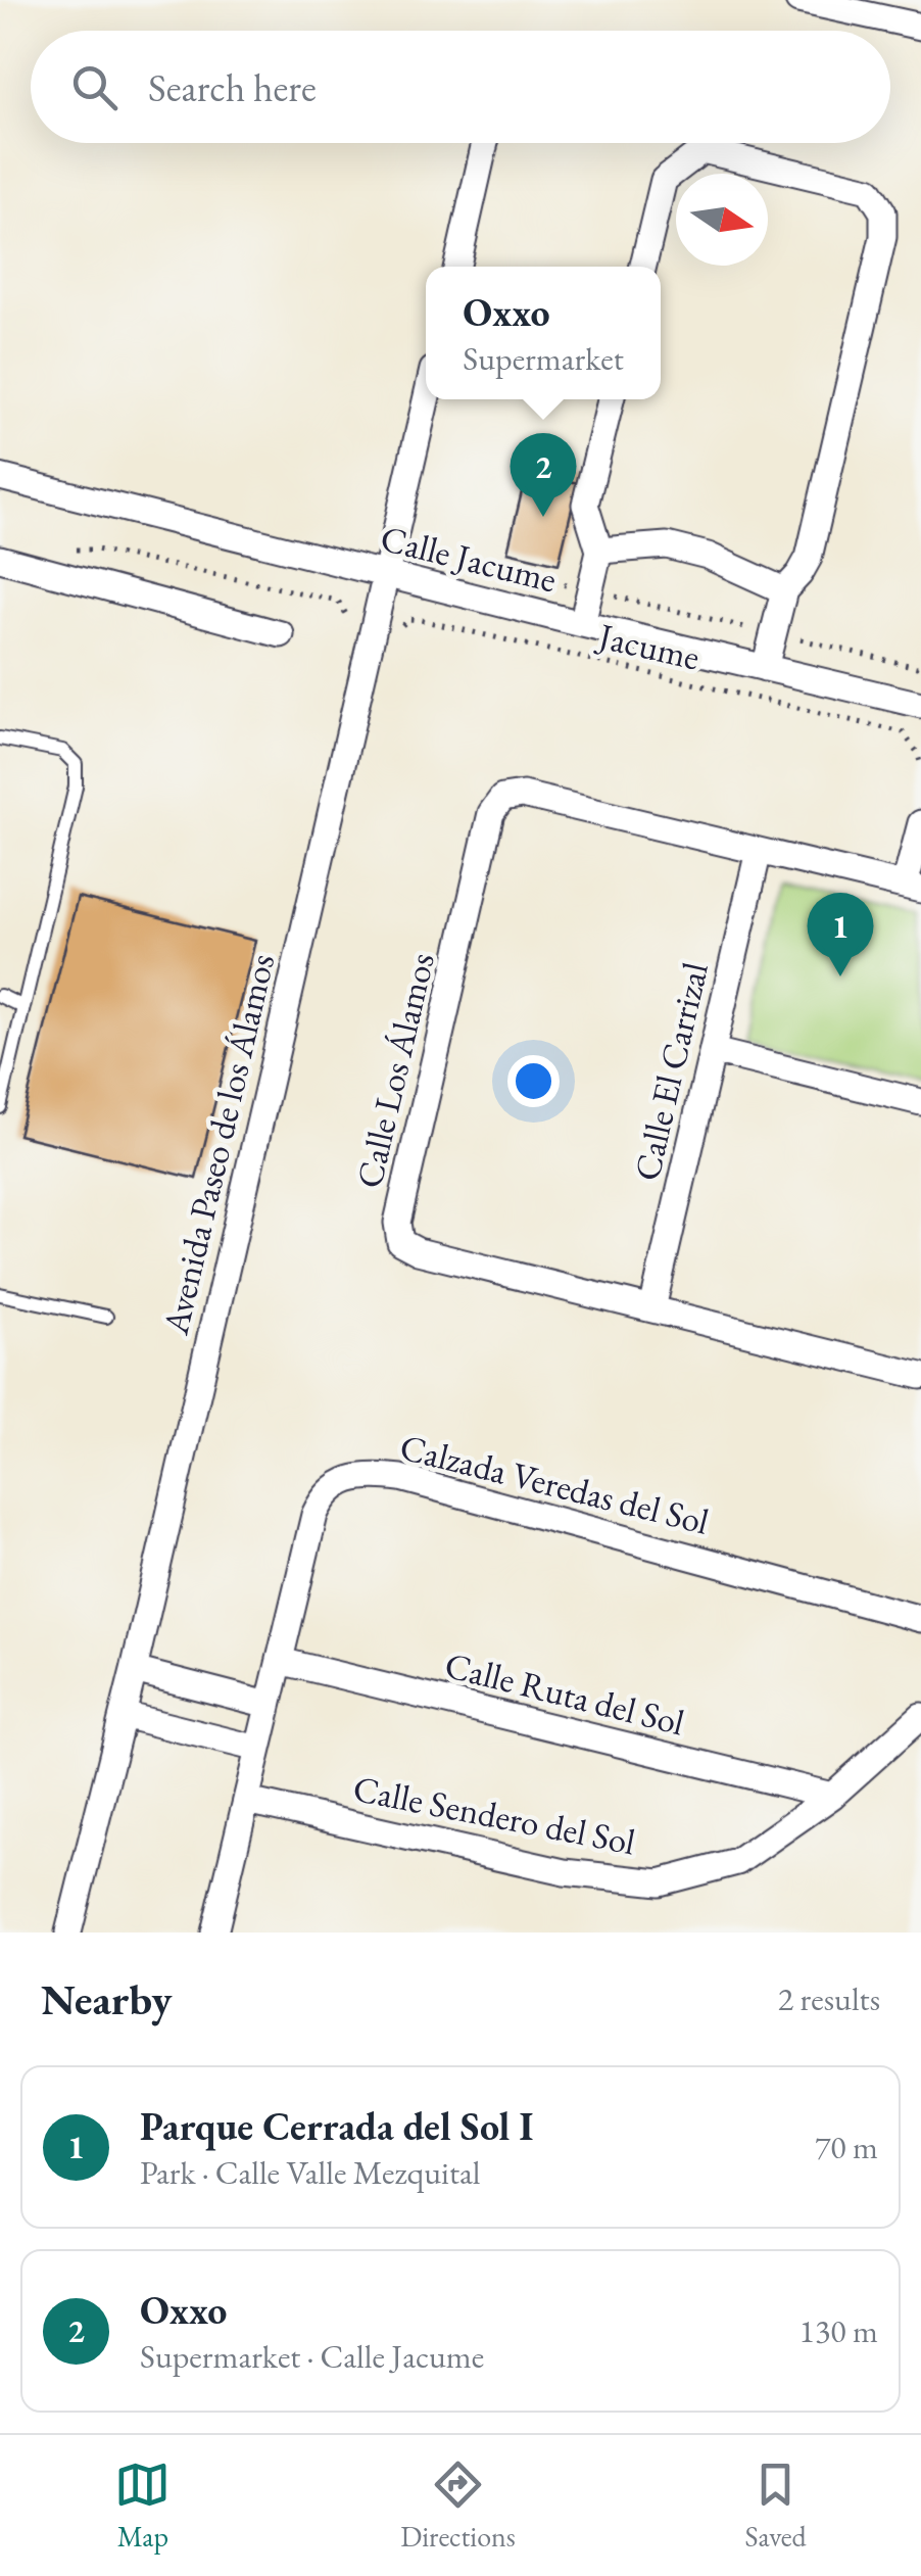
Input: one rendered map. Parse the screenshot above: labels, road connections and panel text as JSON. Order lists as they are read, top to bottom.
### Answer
{
  "streets": {
    "street": [
      "Calle Jacume",
      "Calle Los Álamos",
      "Calle El Carrizal",
      "Avenida Paseo de los Álamos",
      "Calzada Veredas del Sol",
      "Calle Ruta del Sol",
      "Calle Sendero del Sol"
    ],
    "path": ["Jacume"]
  },
  "crossings": [
    ["Calle Jacume", "Avenida Paseo de los Álamos"],
    ["Jacume", "Avenida Paseo de los Álamos"],
    ["Calle Los Álamos", "Calle El Carrizal"],
    ["Calzada Veredas del Sol", "Calle Ruta del Sol"],
    ["Calzada Veredas del Sol", "Calle Sendero del Sol"],
    ["Calle Ruta del Sol", "Calle Sendero del Sol"]
  ],
  "north": "right",
  "page": {
    "search": "Search here",
    "popup": ["Oxxo", "Supermarket"],
    "pins": ["2", "1"],
    "heading": ["Nearby", "2 results"],
    "list": [
      {
        "mark": "1",
        "name": "Parque Cerrada del Sol I",
        "note": "Park · Calle Valle Mezquital",
        "value": "70 m"
      },
      {
        "mark": "2",
        "name": "Oxxo",
        "note": "Supermarket · Calle Jacume",
        "value": "130 m"
      }
    ],
    "nav": ["Map", "Directions", "Saved"]
  }
}
